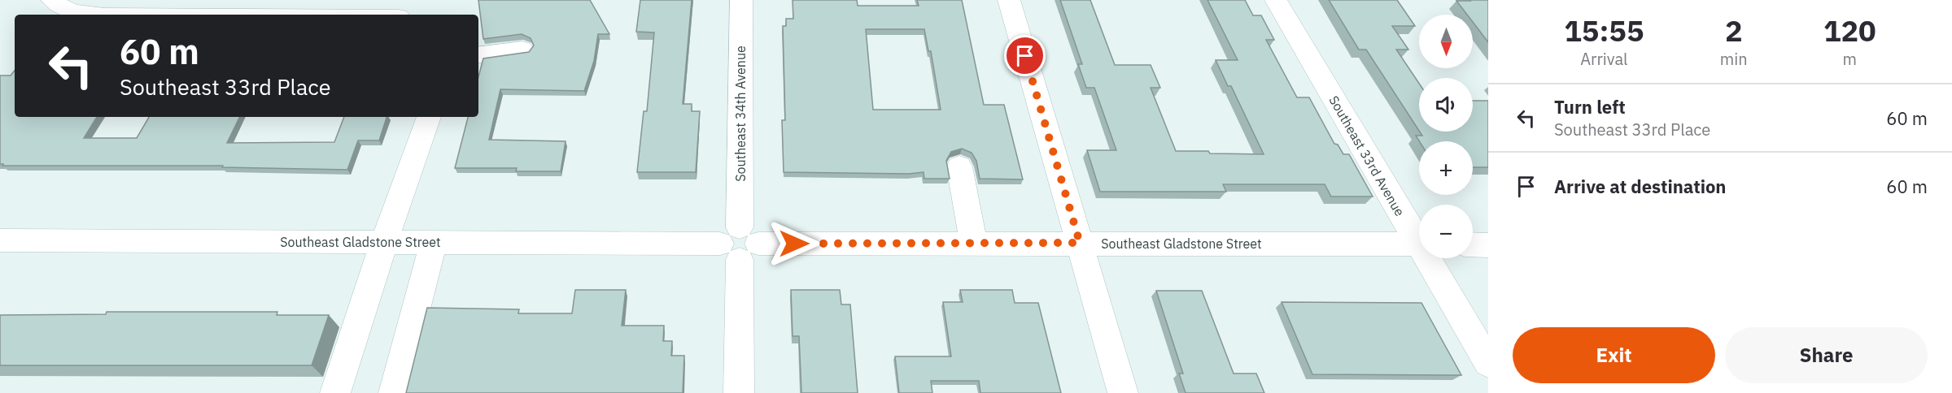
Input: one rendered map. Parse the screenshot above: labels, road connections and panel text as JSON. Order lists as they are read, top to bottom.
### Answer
{
  "streets": {
    "street": ["Southeast 34th Avenue", "Southeast 33rd Avenue", "Southeast Gladstone Street"]
  },
  "crossings": [
    ["Southeast 34th Avenue", "Southeast Gladstone Street"]
  ],
  "north": "bottom",
  "page": {
    "eta": [
      "15:55",
      "Arrival",
      "2",
      "min",
      "120",
      "m"
    ],
    "map_buttons": ["+", "−"],
    "turn": ["60 m", "Southeast 33rd Place"],
    "list": [
      {
        "name": "Turn left",
        "note": "Southeast 33rd Place",
        "value": "60 m"
      },
      {
        "name": "Arrive at destination",
        "value": "60 m"
      }
    ],
    "buttons": ["Exit", "Share"]
  }
}
